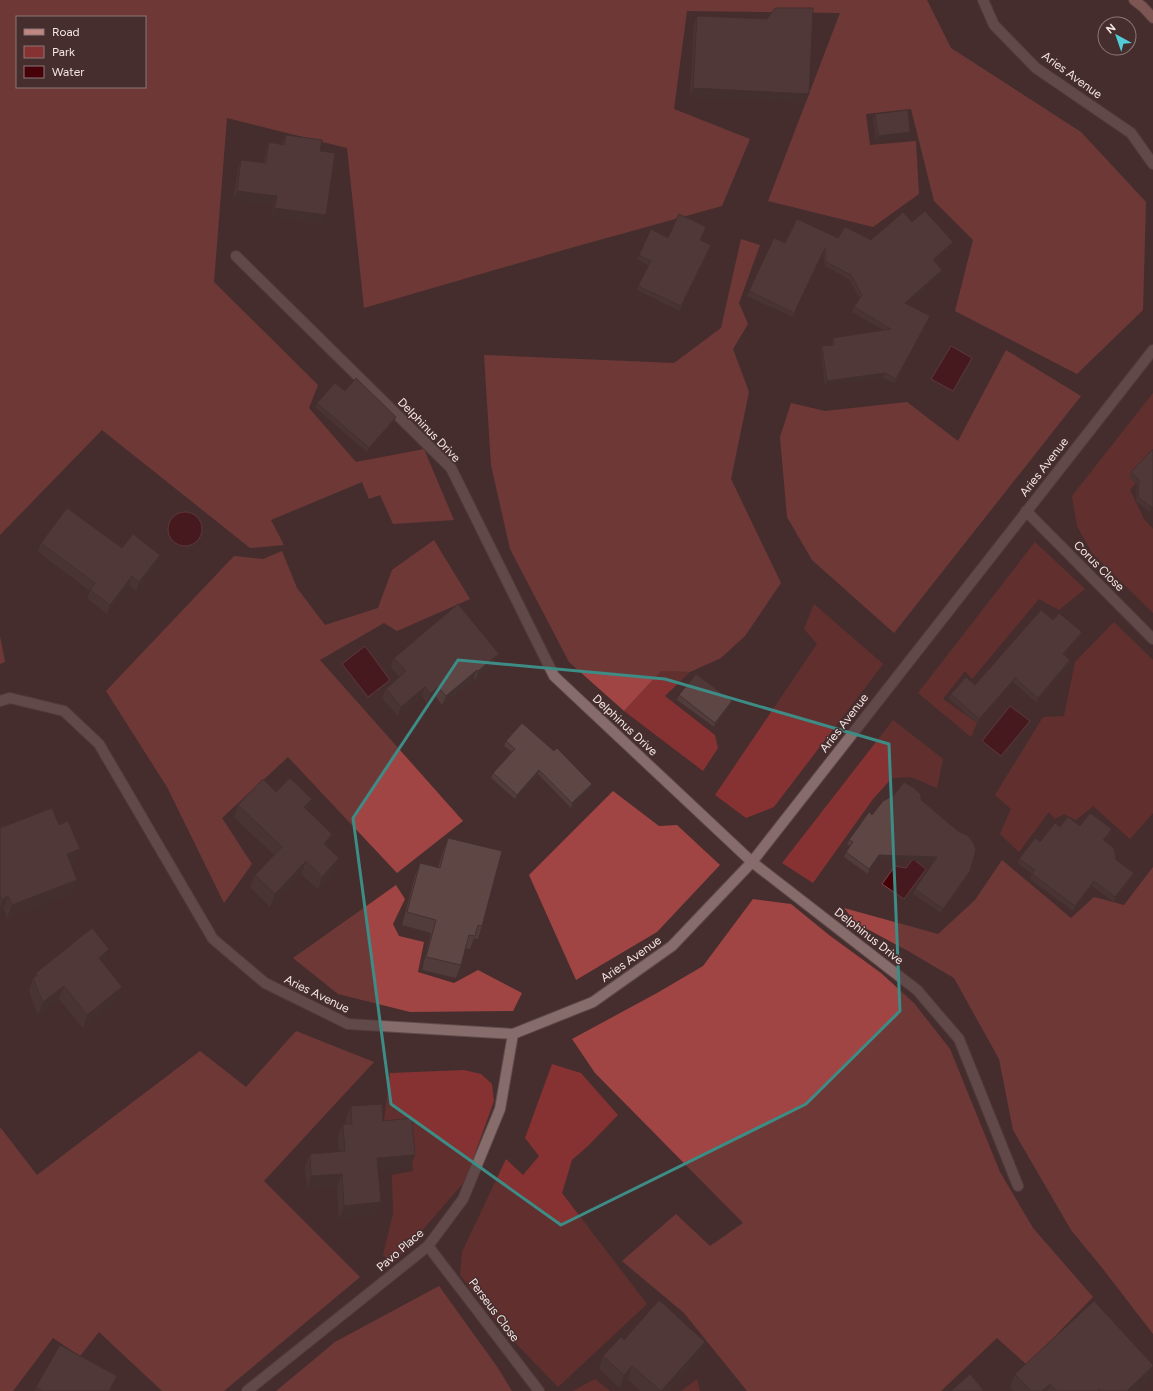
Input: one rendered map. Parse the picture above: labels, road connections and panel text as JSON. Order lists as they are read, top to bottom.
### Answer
{
  "streets": {
    "street": [
      "Aries Avenue",
      "Delphinus Drive",
      "Corus Close",
      "Pavo Place",
      "Perseus Close"
    ]
  },
  "crossings": [
    ["Aries Avenue", "Delphinus Drive"],
    ["Aries Avenue", "Corus Close"],
    ["Aries Avenue", "Pavo Place"],
    ["Pavo Place", "Perseus Close"]
  ],
  "legend": ["Road", "Park", "Water"],
  "north": "top left"
}
